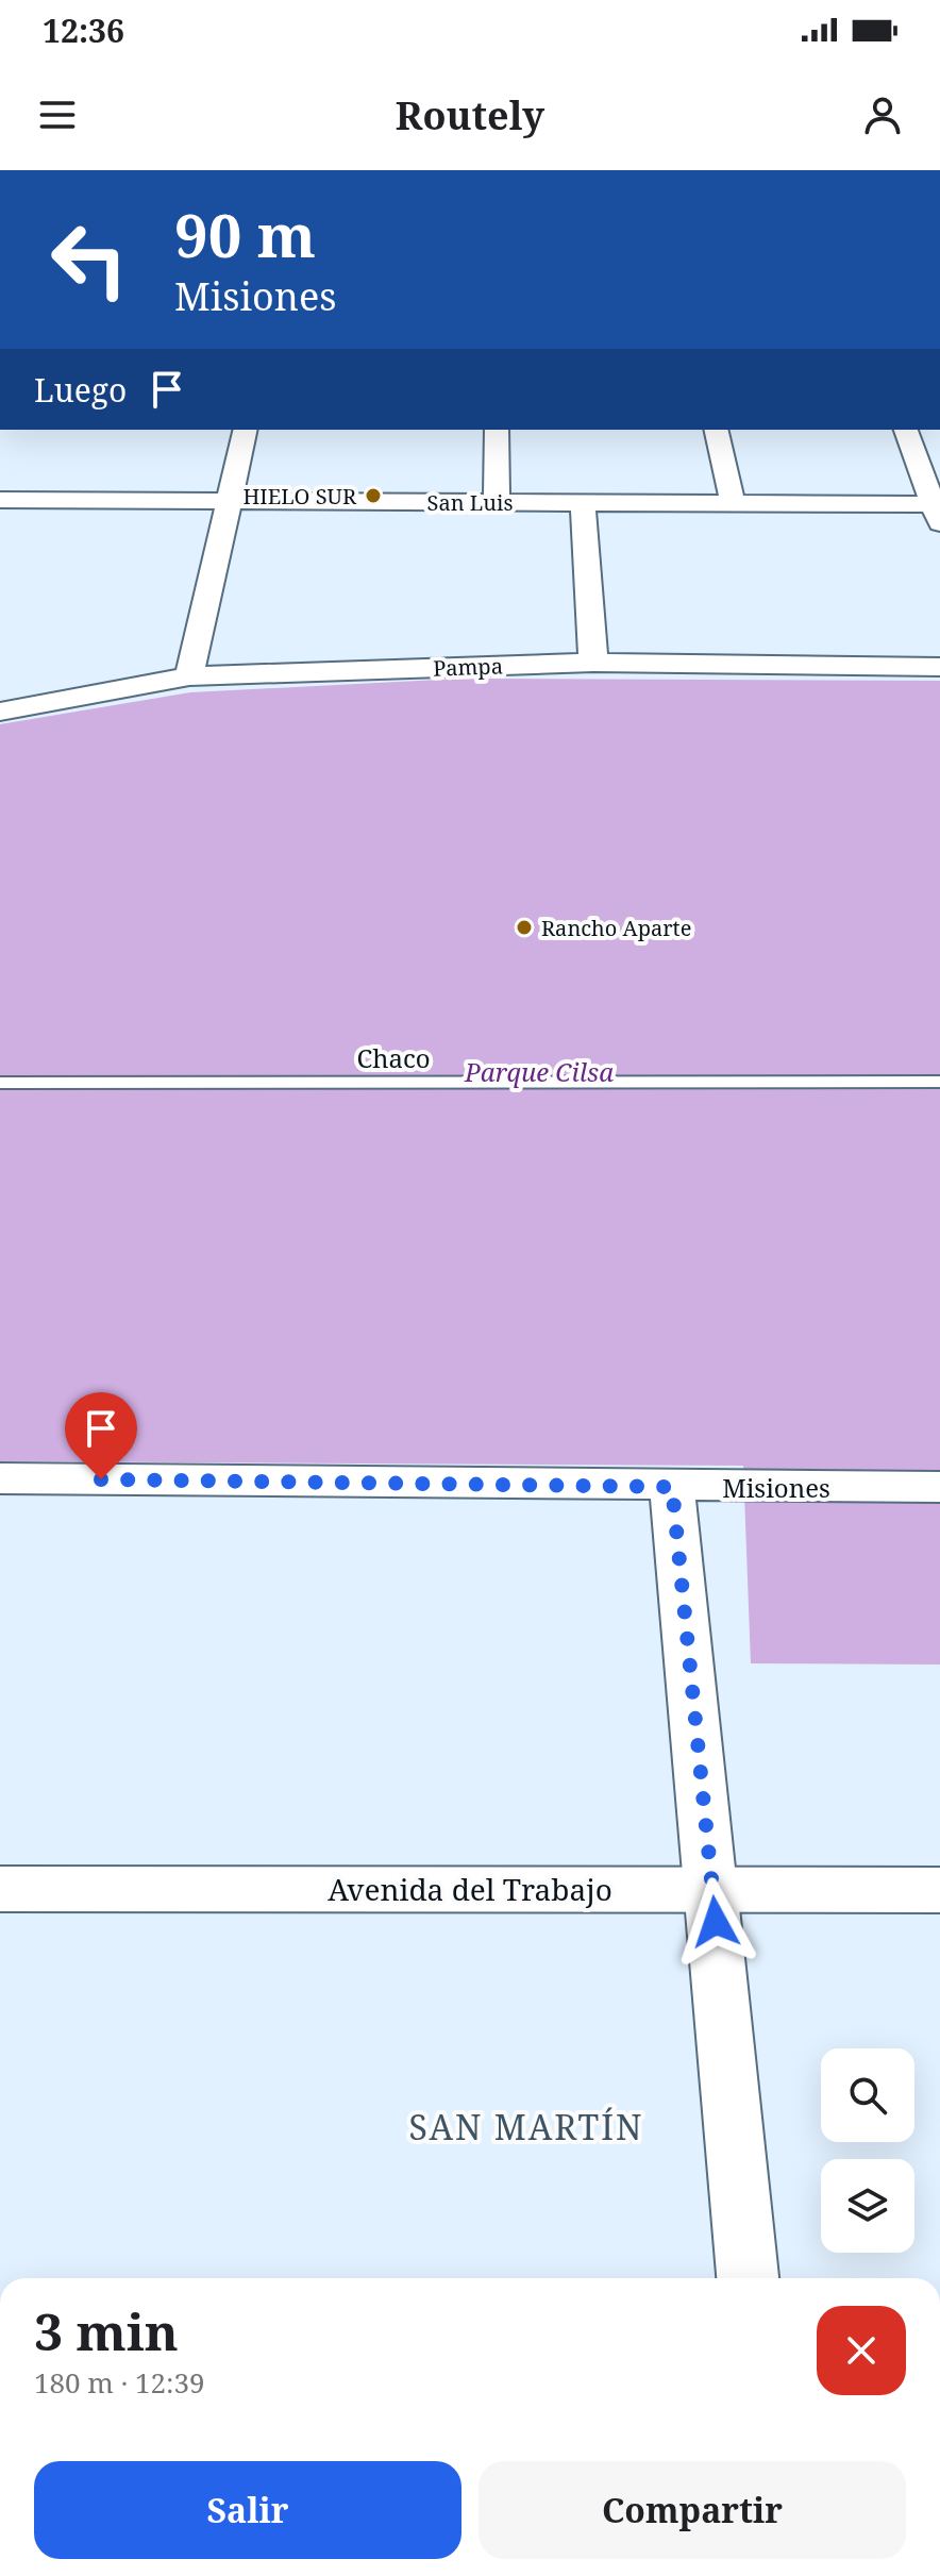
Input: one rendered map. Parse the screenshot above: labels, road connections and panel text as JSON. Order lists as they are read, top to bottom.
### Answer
{
  "streets": {
    "main road": ["Avenida del Trabajo"],
    "street": ["San Luis", "Pampa", "Misiones"],
    "lane": ["Chaco"]
  },
  "districts": ["SAN MARTÍN"],
  "parks": ["Parque Cilsa"],
  "places": ["HIELO SUR", "Rancho Aparte"],
  "page": {
    "status": "12:36",
    "header": "Routely",
    "turn": ["90 m", "Misiones"],
    "then": "Luego",
    "heading": ["3 min", "180 m · 12:39"],
    "buttons": ["Salir", "Compartir"]
  }
}
